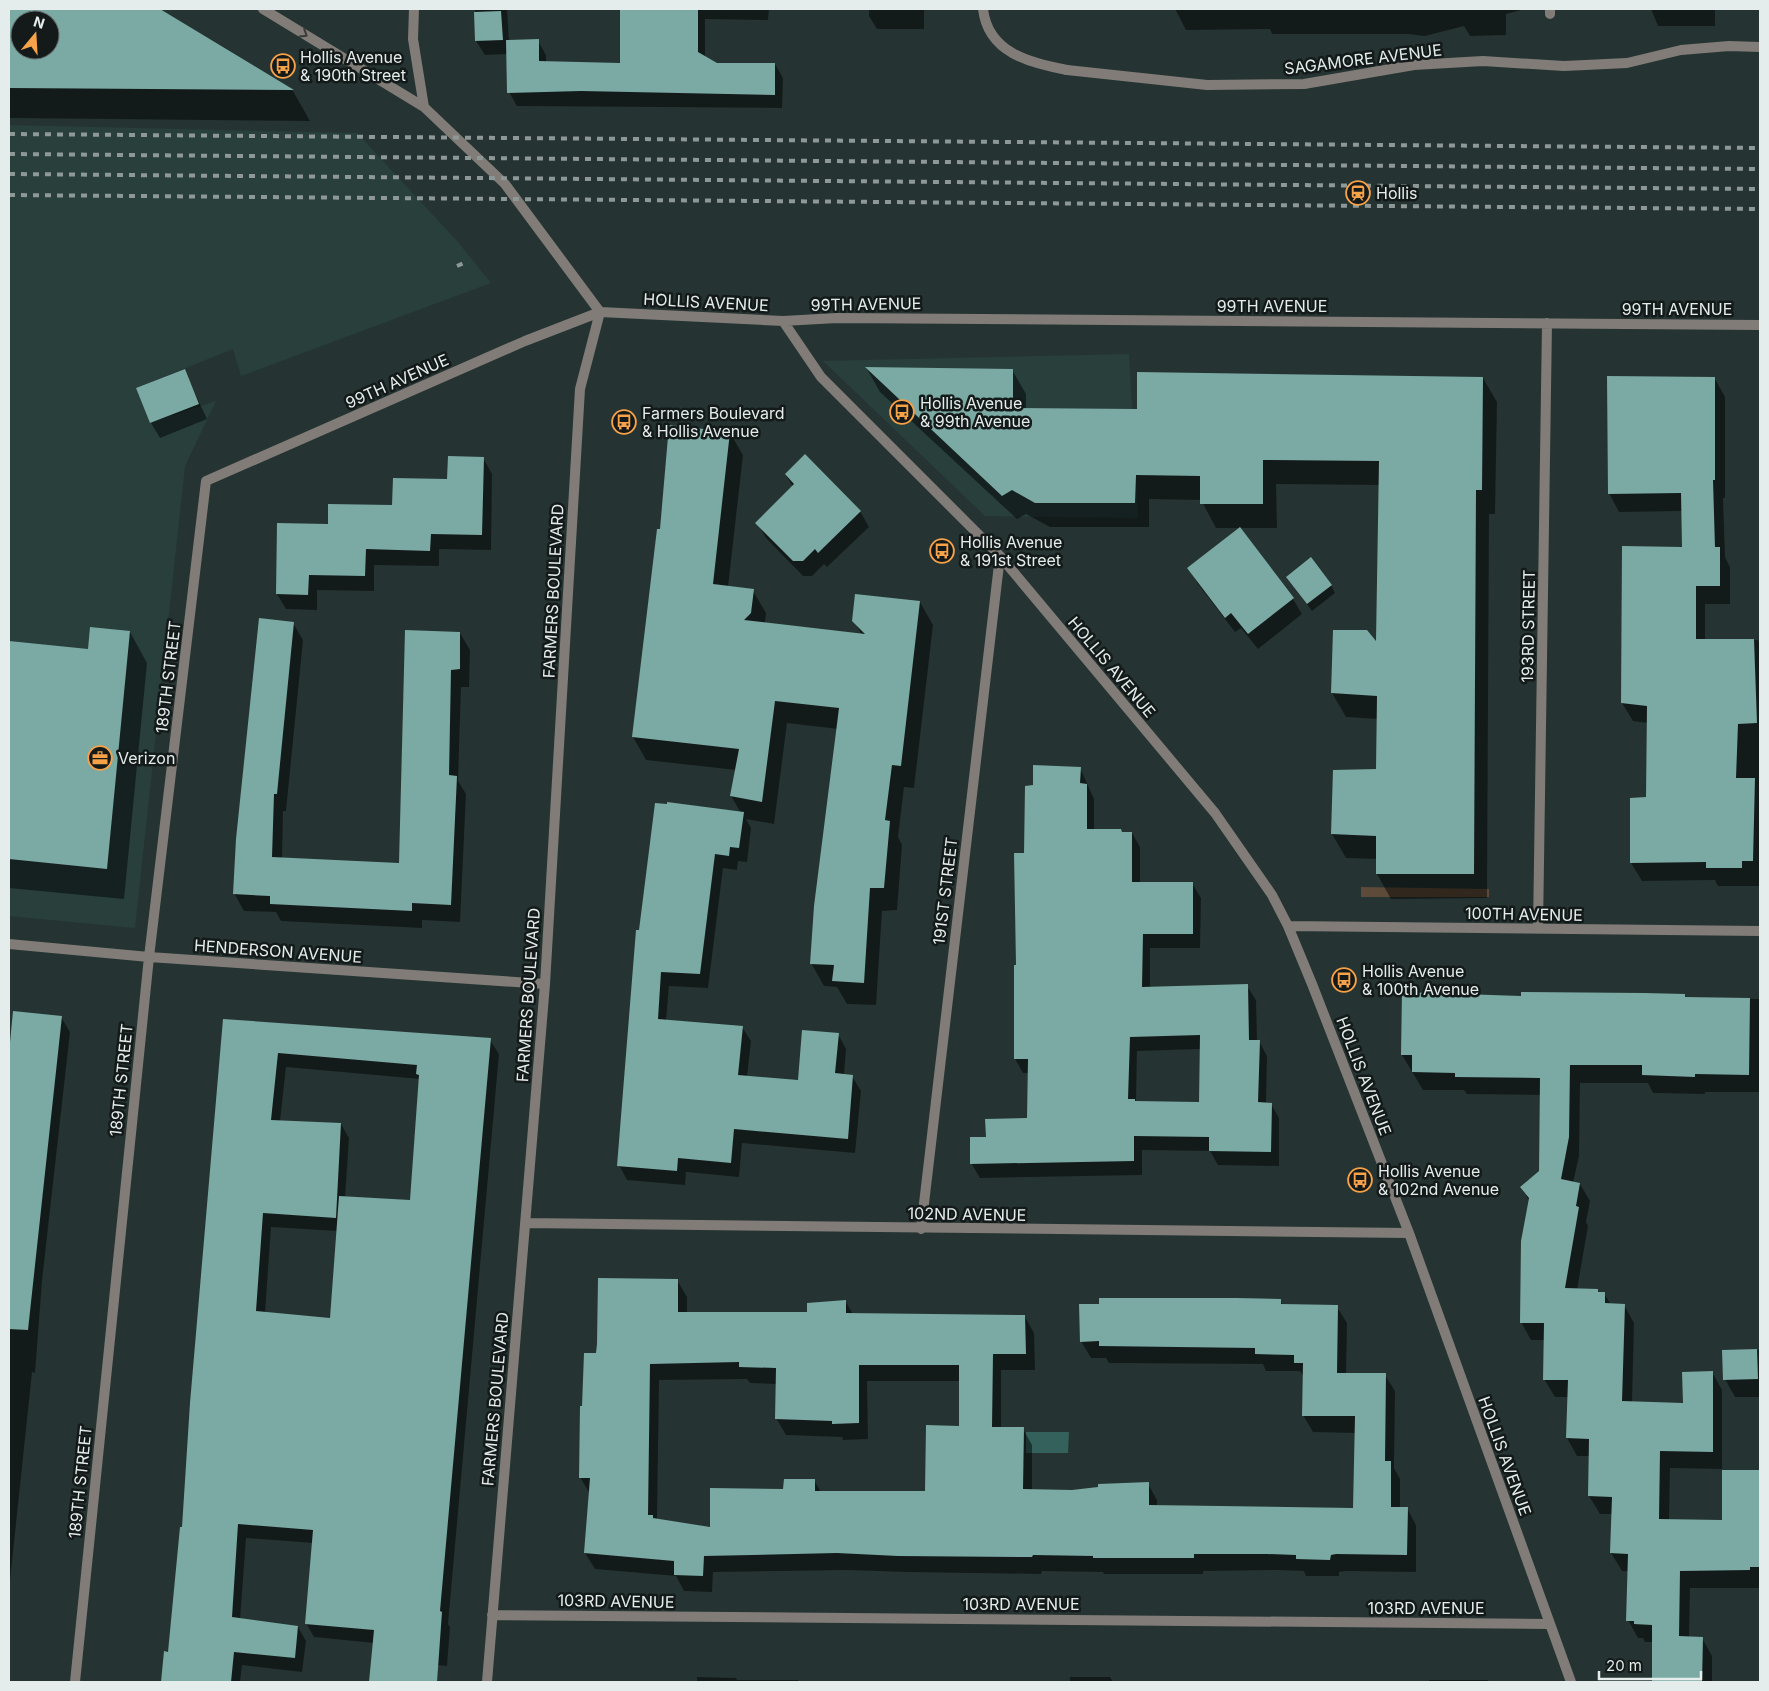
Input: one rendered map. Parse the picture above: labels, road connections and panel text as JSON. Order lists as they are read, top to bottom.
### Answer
{
  "streets": {
    "street": [
      "SAGAMORE AVENUE",
      "HOLLIS AVENUE",
      "99TH AVENUE",
      "FARMERS BOULEVARD",
      "193RD STREET",
      "189TH STREET",
      "191ST STREET",
      "100TH AVENUE",
      "HENDERSON AVENUE",
      "102ND AVENUE",
      "103RD AVENUE"
    ]
  },
  "crossings": [
    ["HOLLIS AVENUE", "99TH AVENUE"],
    ["HOLLIS AVENUE", "FARMERS BOULEVARD"],
    ["HOLLIS AVENUE", "191ST STREET"],
    ["HOLLIS AVENUE", "100TH AVENUE"],
    ["HOLLIS AVENUE", "102ND AVENUE"],
    ["HOLLIS AVENUE", "103RD AVENUE"],
    ["99TH AVENUE", "FARMERS BOULEVARD"],
    ["99TH AVENUE", "193RD STREET"],
    ["99TH AVENUE", "189TH STREET"],
    ["FARMERS BOULEVARD", "HENDERSON AVENUE"],
    ["FARMERS BOULEVARD", "102ND AVENUE"],
    ["FARMERS BOULEVARD", "103RD AVENUE"],
    ["193RD STREET", "100TH AVENUE"],
    ["189TH STREET", "HENDERSON AVENUE"],
    ["191ST STREET", "102ND AVENUE"]
  ],
  "places": {
    "bus stop": [
      "Hollis Avenue & 190th Street",
      "Hollis Avenue & 99th Avenue",
      "Farmers Boulevard & Hollis Avenue",
      "Hollis Avenue & 191st Street",
      "Hollis Avenue & 100th Avenue",
      "Hollis Avenue & 102nd Avenue"
    ],
    "station": ["Hollis"],
    "office": ["Verizon"]
  },
  "scale_bar": "20 m",
  "north": "top"
}
